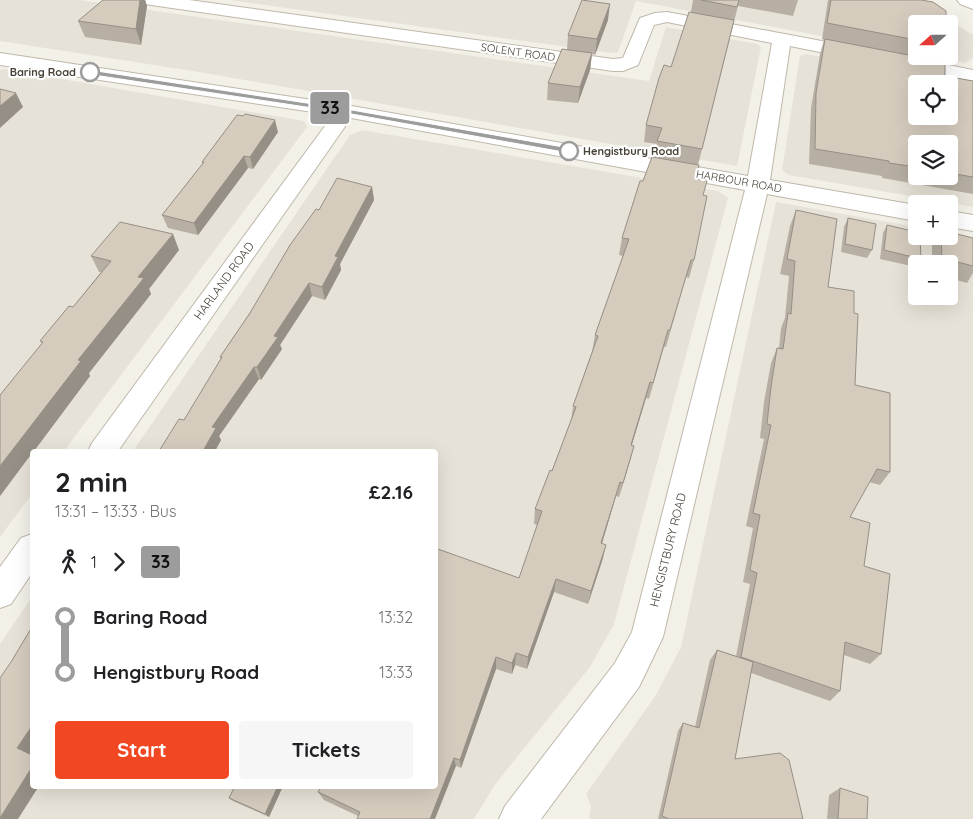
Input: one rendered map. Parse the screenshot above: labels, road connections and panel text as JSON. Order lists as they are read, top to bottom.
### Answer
{
  "streets": {
    "street": [
      "SOLENT ROAD",
      "HARBOUR ROAD",
      "HARLAND ROAD",
      "HENGISTBURY ROAD"
    ]
  },
  "crossings": [
    ["SOLENT ROAD", "HENGISTBURY ROAD"],
    ["HARBOUR ROAD", "HARLAND ROAD"],
    ["HARBOUR ROAD", "HENGISTBURY ROAD"]
  ],
  "places": ["Baring Road", "Hengistbury Road"],
  "lines": ["bus line 33"],
  "north": "left",
  "page": {
    "on_map": "33",
    "map_buttons": ["+", "−"],
    "heading": ["2 min", "13:31 – 13:33 · Bus", "£2.16"],
    "legs": ["1", "33"],
    "list": [
      {
        "name": "Baring Road",
        "value": "13:32"
      },
      {
        "name": "Hengistbury Road",
        "value": "13:33"
      }
    ],
    "buttons": ["Start", "Tickets"]
  }
}
